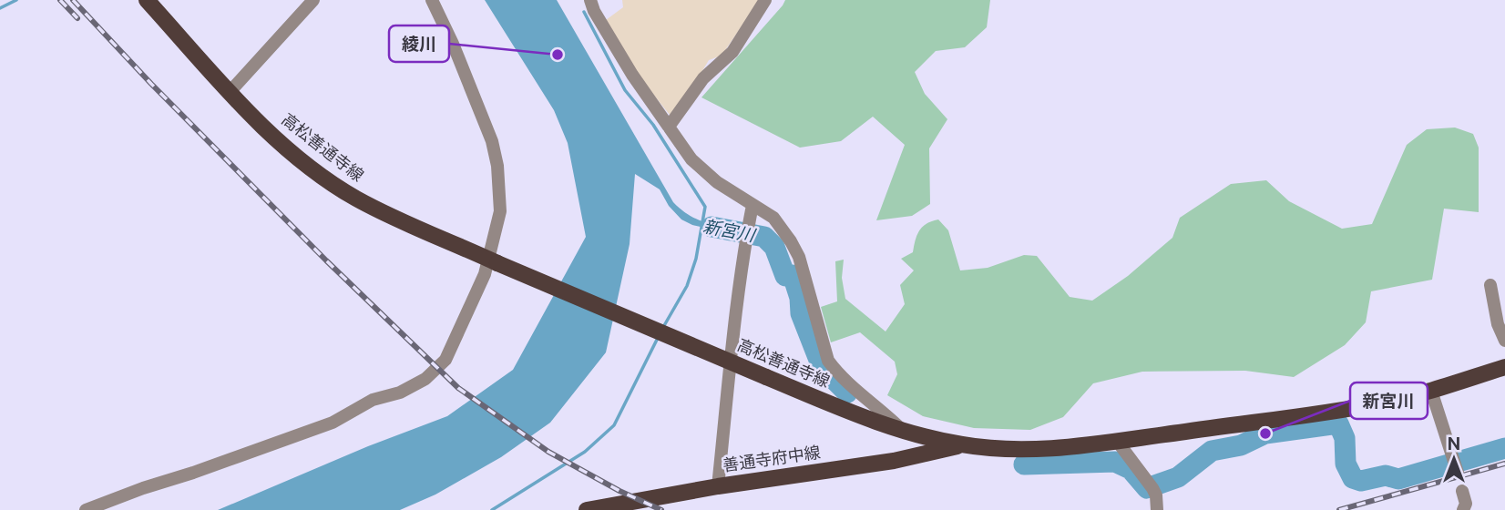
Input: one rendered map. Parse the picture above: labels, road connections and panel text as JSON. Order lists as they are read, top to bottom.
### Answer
{
  "streets": {
    "main road": ["高松善通寺線", "善通寺府中線"]
  },
  "crossings": [
    ["高松善通寺線", "善通寺府中線"]
  ],
  "water": ["新宮川"],
  "places": ["綾川", "新宮川"],
  "north": "top"
}
